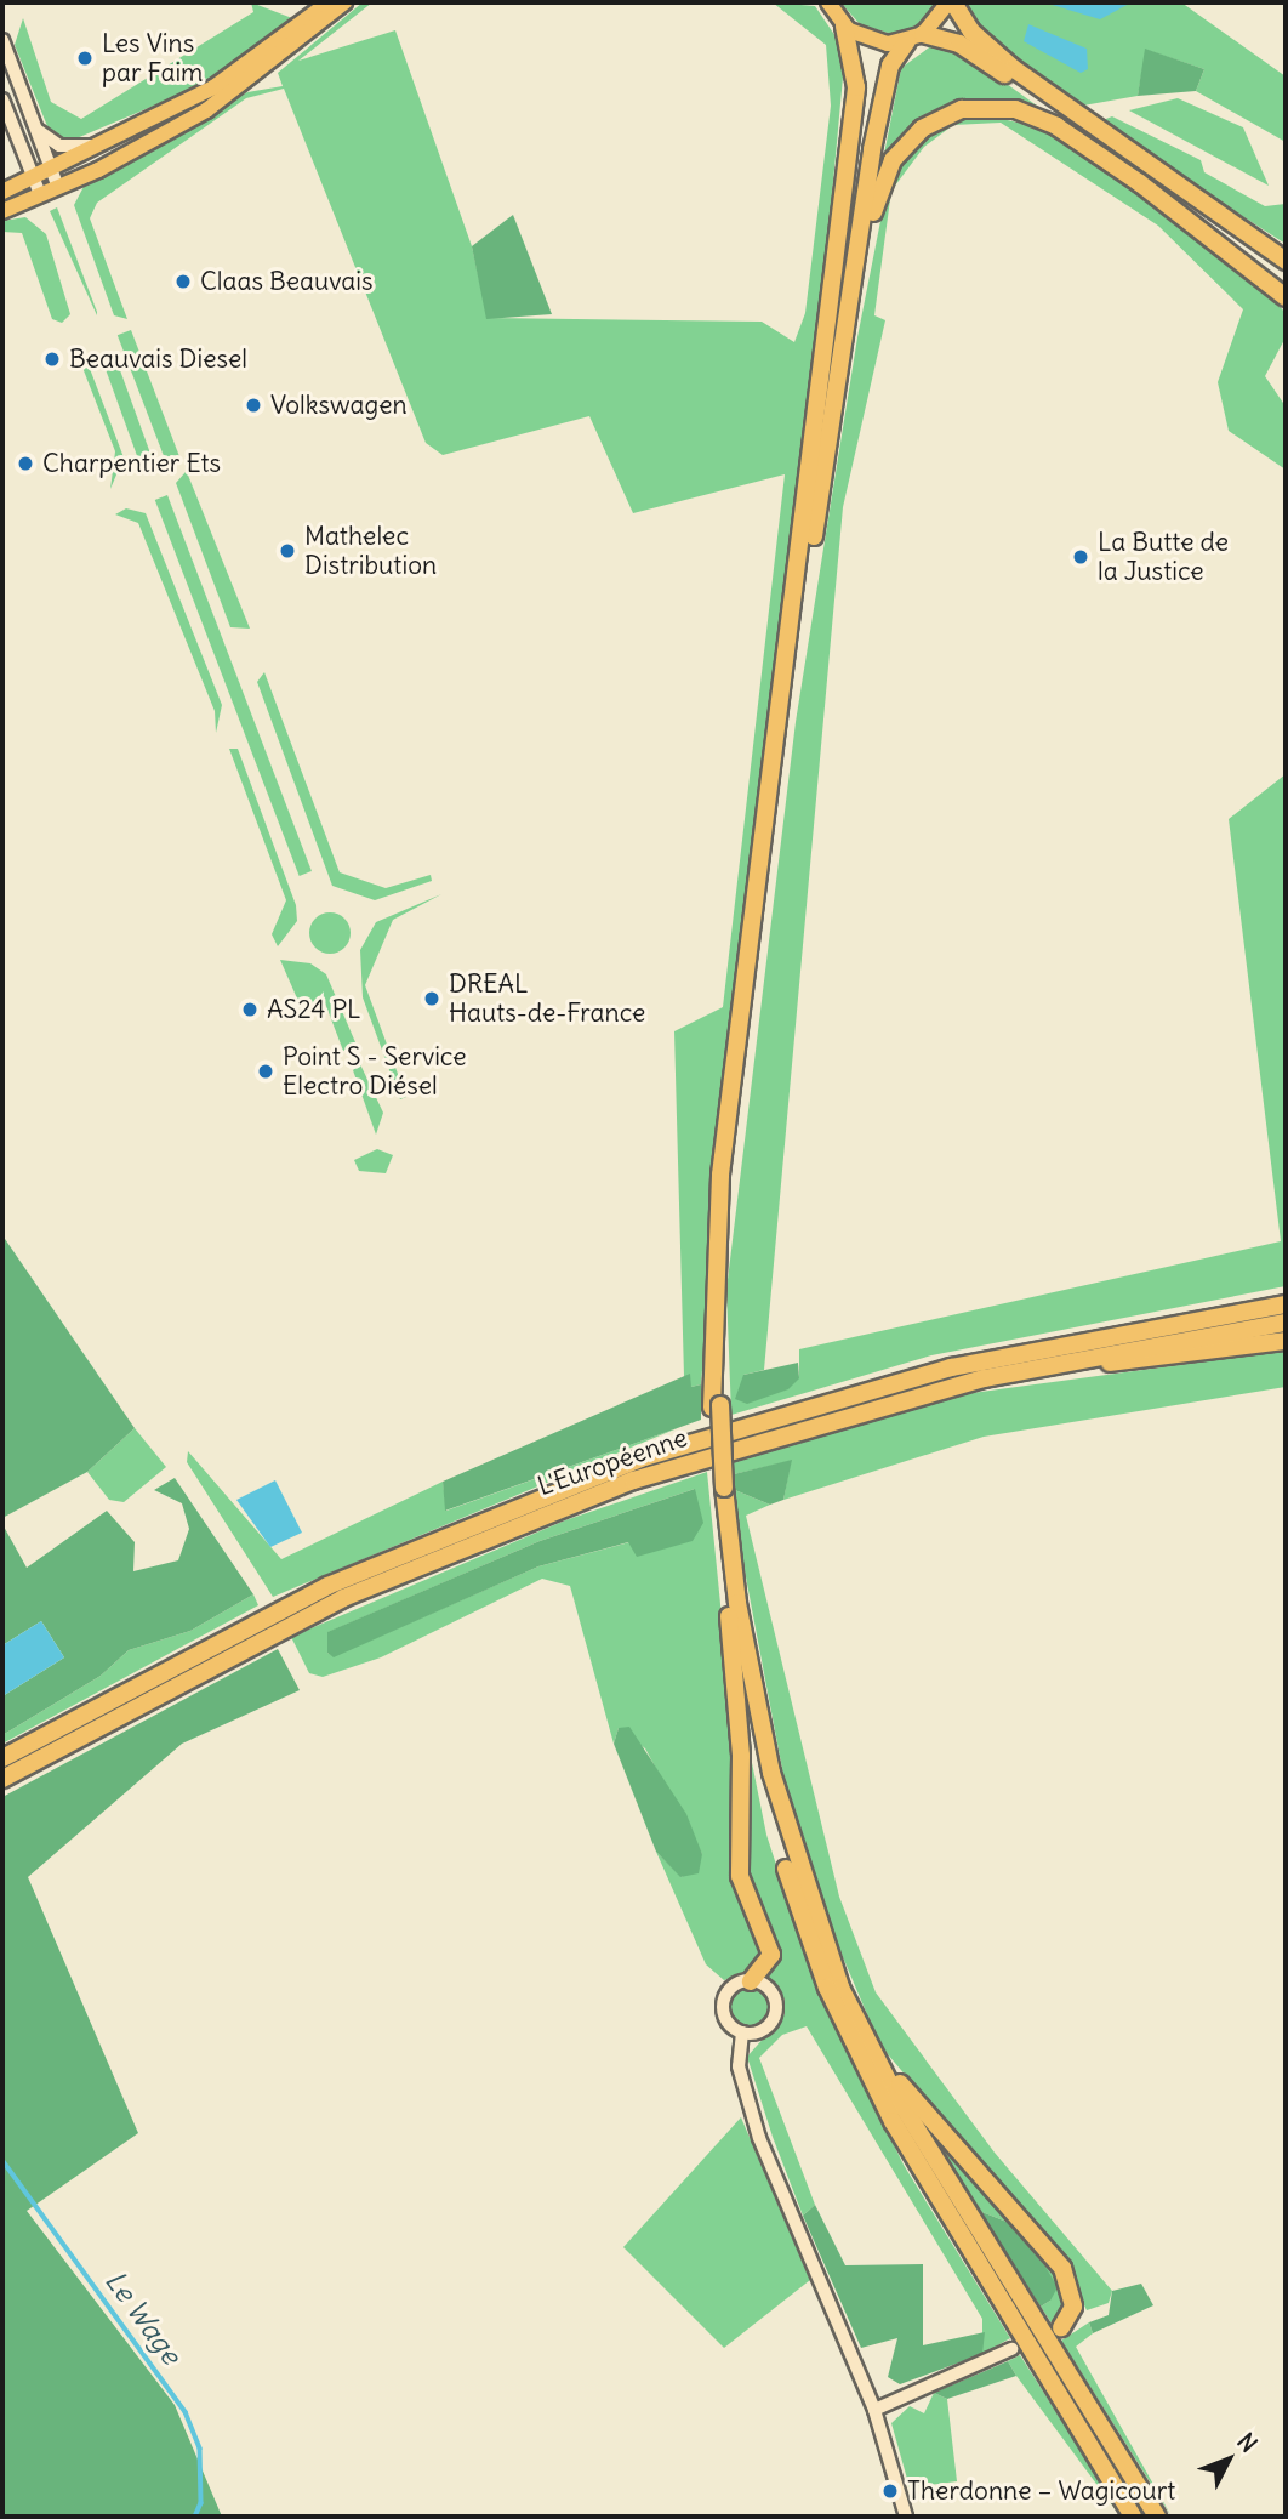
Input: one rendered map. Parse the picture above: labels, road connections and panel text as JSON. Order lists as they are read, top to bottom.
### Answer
{
  "streets": {
    "highway": ["L'Européenne"]
  },
  "water": ["Le Wage"],
  "places": [
    "Les Vins par Faim",
    "Claas Beauvais",
    "Beauvais Diesel",
    "Volkswagen",
    "Charpentier Ets",
    "Mathelec Distribution",
    "La Butte de la Justice",
    "DREAL Hauts-de-France",
    "AS24 PL",
    "Point S - Service Electro Diésel",
    "Therdonne – Wagicourt"
  ],
  "north": "top right"
}
